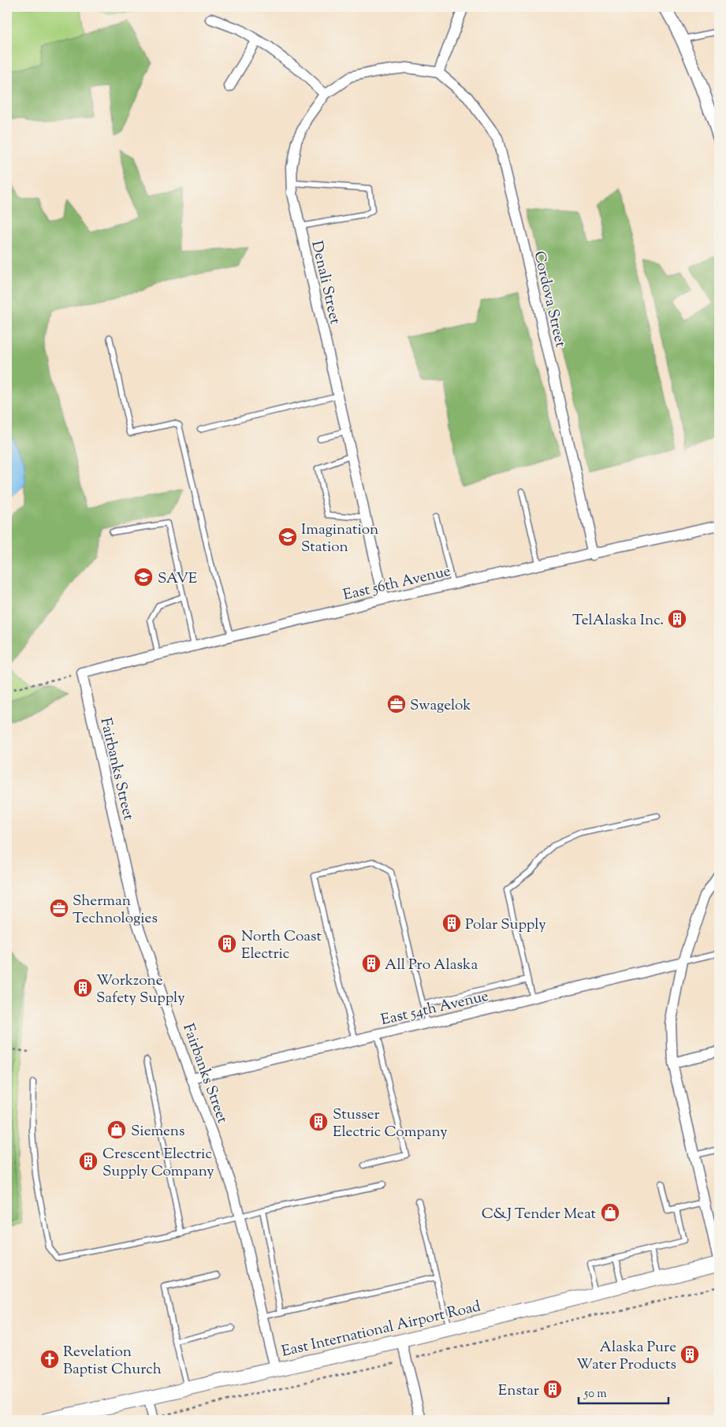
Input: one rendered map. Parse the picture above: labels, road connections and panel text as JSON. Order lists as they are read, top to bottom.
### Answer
{
  "streets": {
    "main road": ["East International Airport Road"],
    "street": [
      "Denali Street",
      "Cordova Street",
      "East 56th Avenue",
      "Fairbanks Street",
      "East 54th Avenue"
    ]
  },
  "crossings": [
    ["Denali Street", "Cordova Street"],
    ["Denali Street", "East 56th Avenue"],
    ["Cordova Street", "East 56th Avenue"],
    ["East 56th Avenue", "Fairbanks Street"],
    ["Fairbanks Street", "East 54th Avenue"],
    ["Fairbanks Street", "East International Airport Road"]
  ],
  "places": {
    "school or university": ["Imagination Station", "SAVE"],
    "building": [
      "TelAlaska Inc.",
      "Polar Supply",
      "North Coast Electric",
      "All Pro Alaska",
      "Workzone Safety Supply",
      "Stusser Electric Company",
      "Crescent Electric Supply Company",
      "Alaska Pure Water Products",
      "Enstar"
    ],
    "office": ["Swagelok", "Sherman Technologies"],
    "shop": ["Siemens", "C&J Tender Meat"],
    "church": ["Revelation Baptist Church"]
  },
  "scale_bar": "50 m"
}
